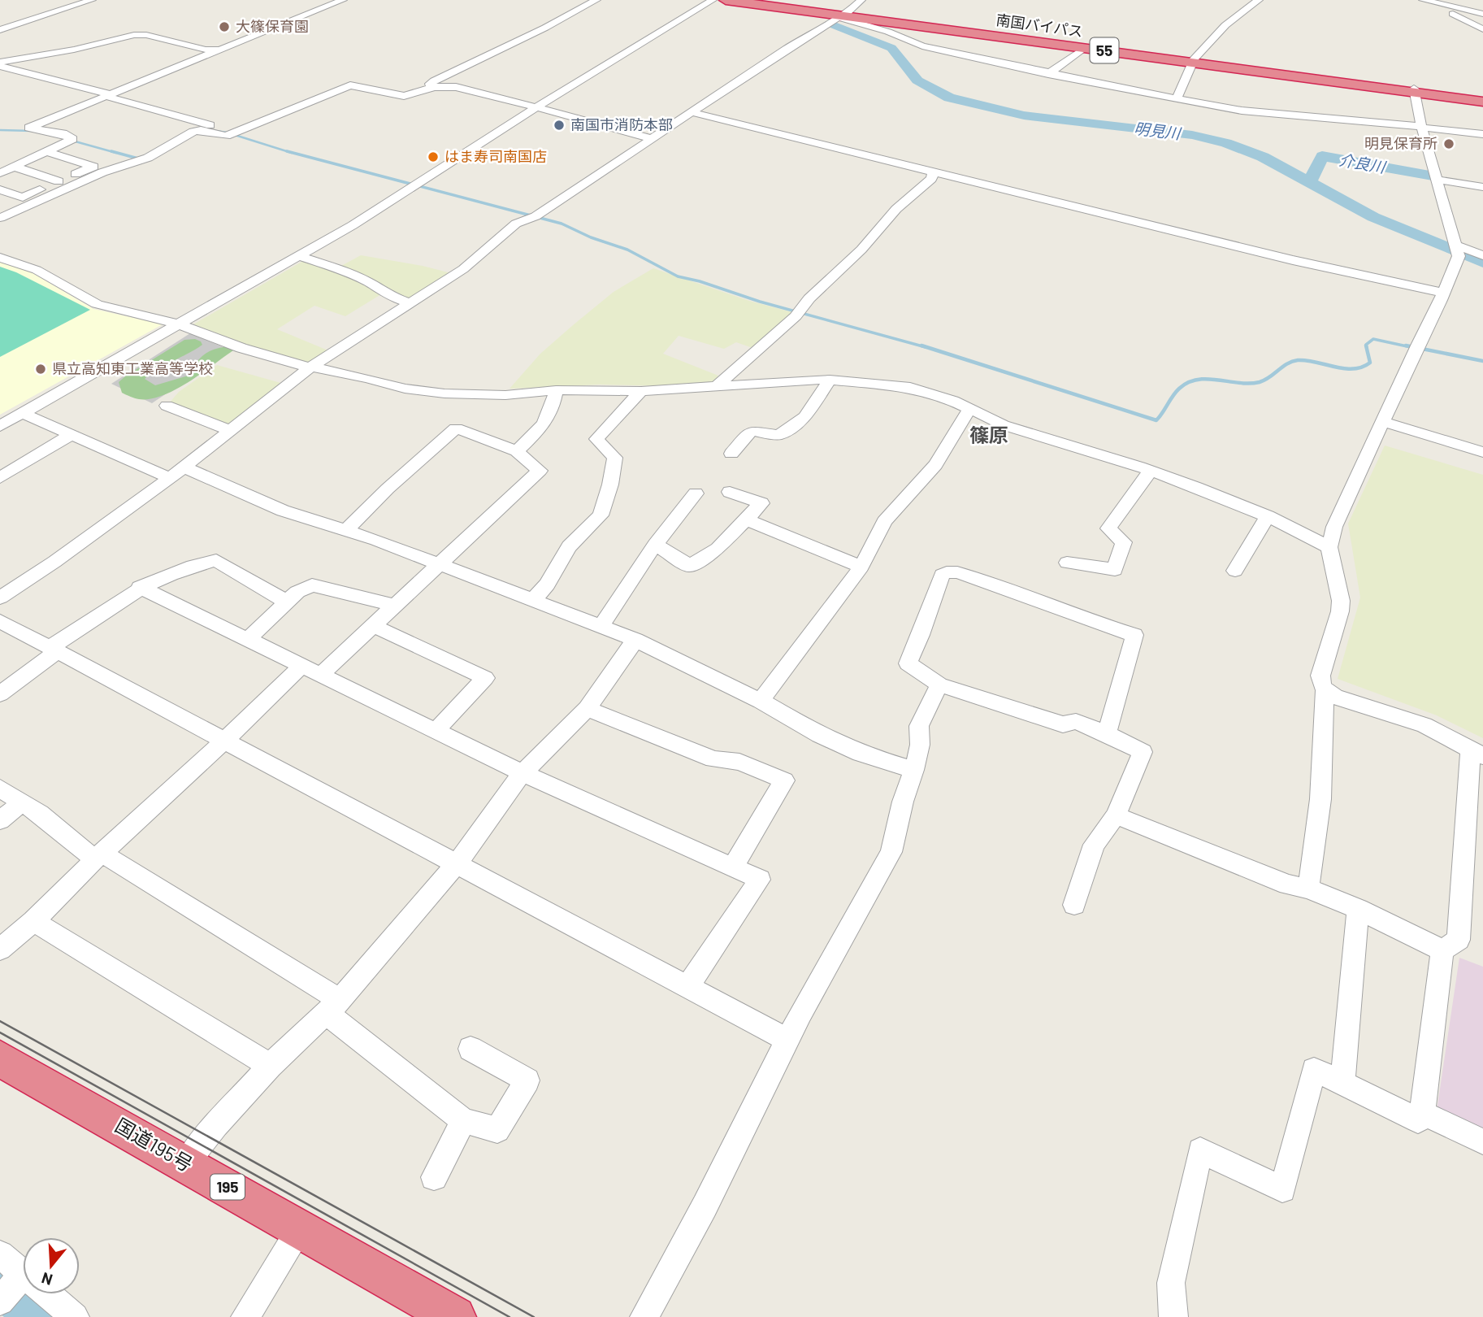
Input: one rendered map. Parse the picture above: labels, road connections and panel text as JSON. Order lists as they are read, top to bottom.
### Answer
{
  "streets": {
    "highway": [
      "南国バイパス",
      "55",
      "国道195号",
      "195"
    ]
  },
  "districts": ["篠原"],
  "water": ["明見川", "介良川"],
  "places": [
    "大篠保育園",
    "南国市消防本部",
    "明見保育所",
    "はま寿司南国店",
    "県立高知東工業高等学校"
  ],
  "north": "bottom"
}
